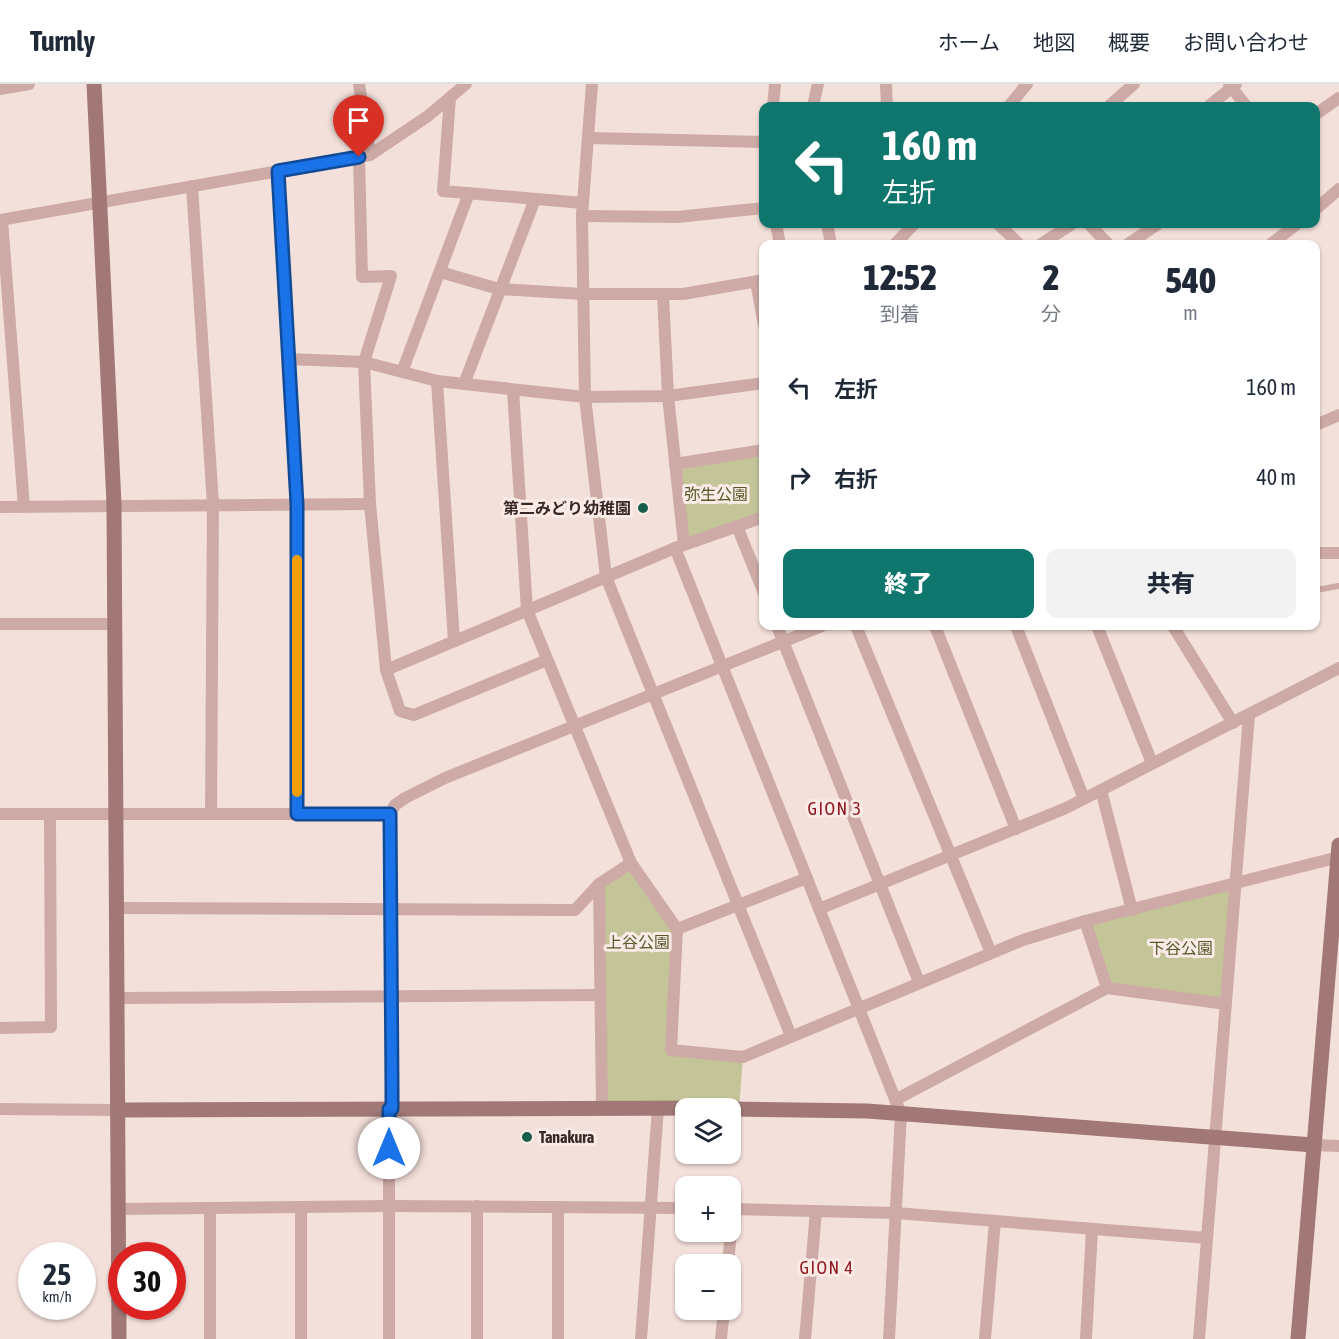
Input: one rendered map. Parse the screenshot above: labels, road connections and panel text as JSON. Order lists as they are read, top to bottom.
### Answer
{
  "districts": ["GION 3", "GION 4"],
  "parks": ["弥生公園", "上谷公園", "下谷公園"],
  "places": ["第二みどり幼稚園", "Tanakura"],
  "page": {
    "header": "Turnly",
    "nav": [
      "ホーム",
      "地図",
      "概要",
      "お問い合わせ"
    ],
    "turn": ["160 m", "左折"],
    "eta": [
      "12:52",
      "到着",
      "2",
      "分",
      "540",
      "m"
    ],
    "list": [
      {
        "name": "左折",
        "value": "160 m"
      },
      {
        "name": "右折",
        "value": "40 m"
      }
    ],
    "buttons": ["終了", "共有"],
    "map_buttons": ["+", "−"],
    "speed": "25 km/h",
    "limit": "30"
  }
}
